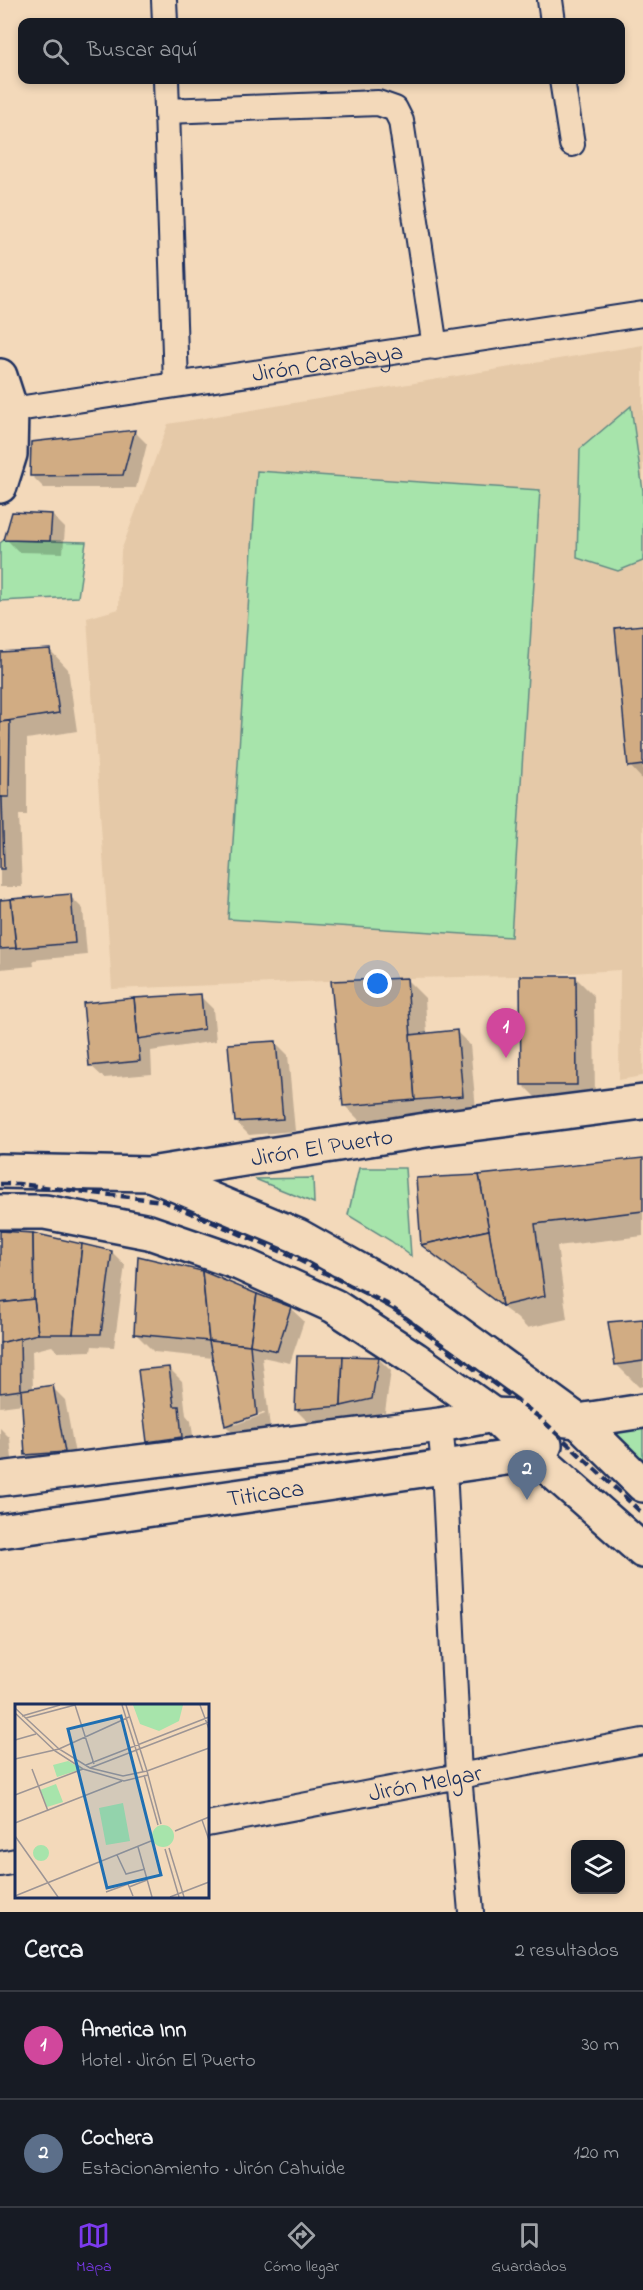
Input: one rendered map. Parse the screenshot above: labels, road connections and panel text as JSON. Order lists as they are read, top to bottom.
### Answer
{
  "streets": {
    "street": [
      "Jirón Carabaya",
      "Jirón El Puerto",
      "Titicaca",
      "Jirón Melgar"
    ]
  },
  "page": {
    "search": "Buscar aquí",
    "pins": ["1", "2"],
    "heading": ["Cerca", "2 resultados"],
    "list": [
      {
        "mark": "1",
        "name": "America Inn",
        "note": "Hotel · Jirón El Puerto",
        "value": "30 m"
      },
      {
        "mark": "2",
        "name": "Cochera",
        "note": "Estacionamiento · Jirón Cahuide",
        "value": "120 m"
      }
    ],
    "nav": ["Mapa", "Cómo llegar", "Guardados"]
  }
}
